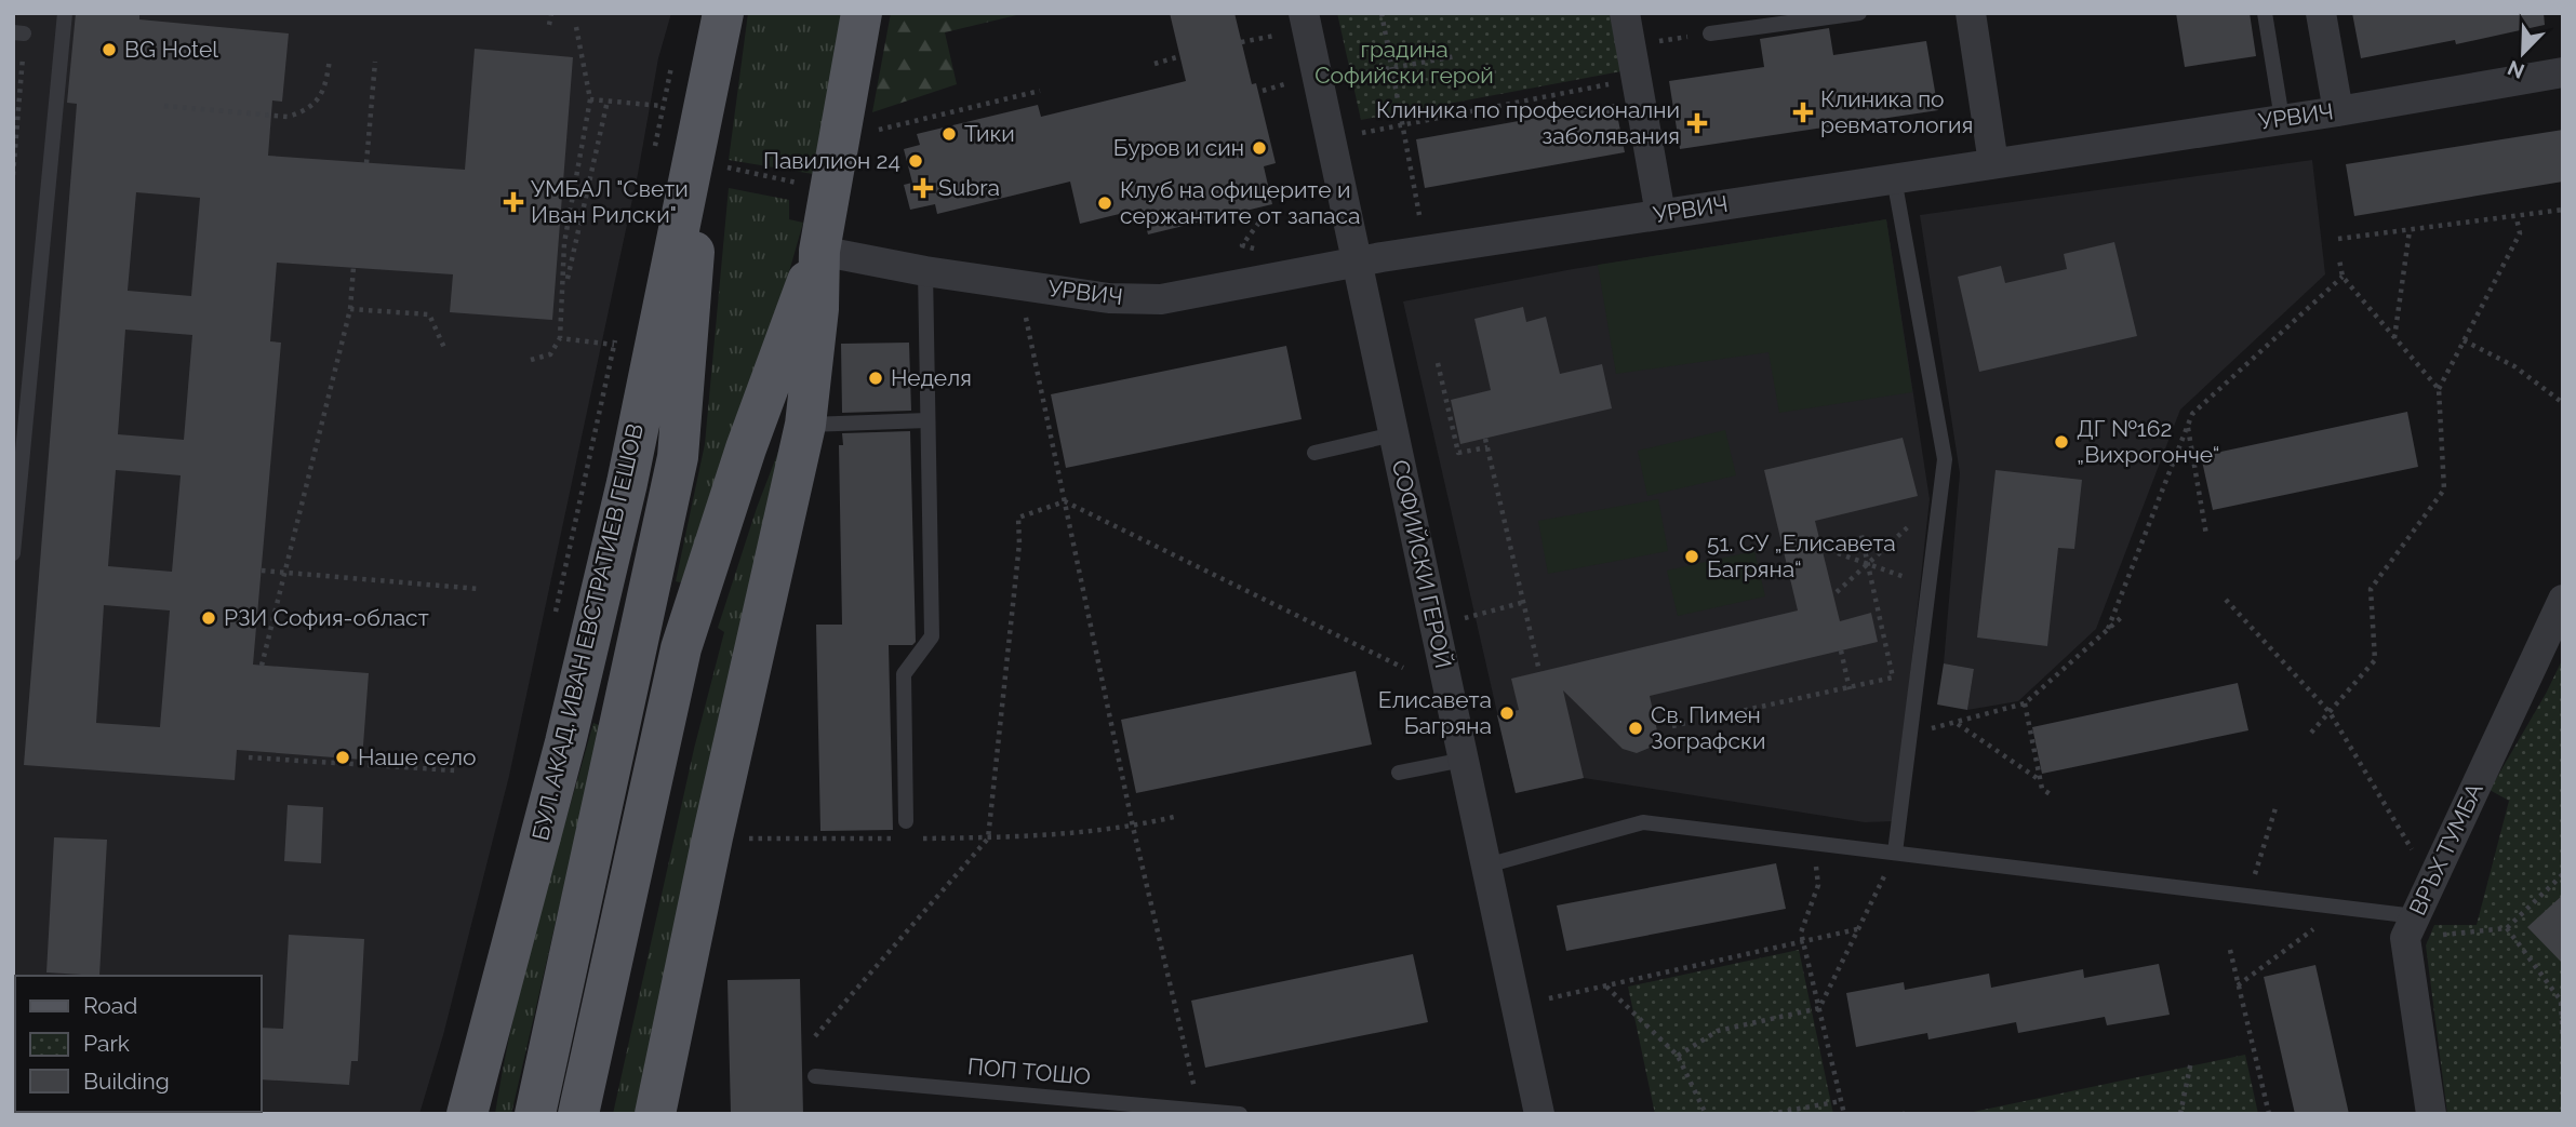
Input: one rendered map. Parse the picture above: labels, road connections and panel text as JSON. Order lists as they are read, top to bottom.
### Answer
{
  "streets": {
    "main road": ["БУЛ. АКАД. ИВАН ЕВСТРАТИЕВ ГЕШОВ"],
    "street": ["УРВИЧ", "СОФИЙСКИ ГЕРОЙ", "ВРЪХ ТУМБА"],
    "lane": ["ПОП ТОШО"]
  },
  "crossings": [
    ["УРВИЧ", "СОФИЙСКИ ГЕРОЙ"]
  ],
  "parks": ["градина Софийски герой"],
  "places": {
    "other": [
      "BG Hotel",
      "Тики",
      "Буров и син",
      "Павилион 24",
      "Клуб на офицерите и сержантите от запаса",
      "Неделя",
      "ДГ №162 „Вихрогонче“",
      "51. СУ „Елисавета Багряна“",
      "РЗИ София-област",
      "Елисавета Багряна",
      "Св. Пимен Зографски",
      "Наше село"
    ],
    "health": [
      "Клиника по ревматология",
      "Клиника по професионални заболявания",
      "Subra",
      "УМБАЛ \"Свети Иван Рилски\""
    ]
  },
  "legend": ["Road", "Park", "Building"],
  "north": "bottom left"
}
